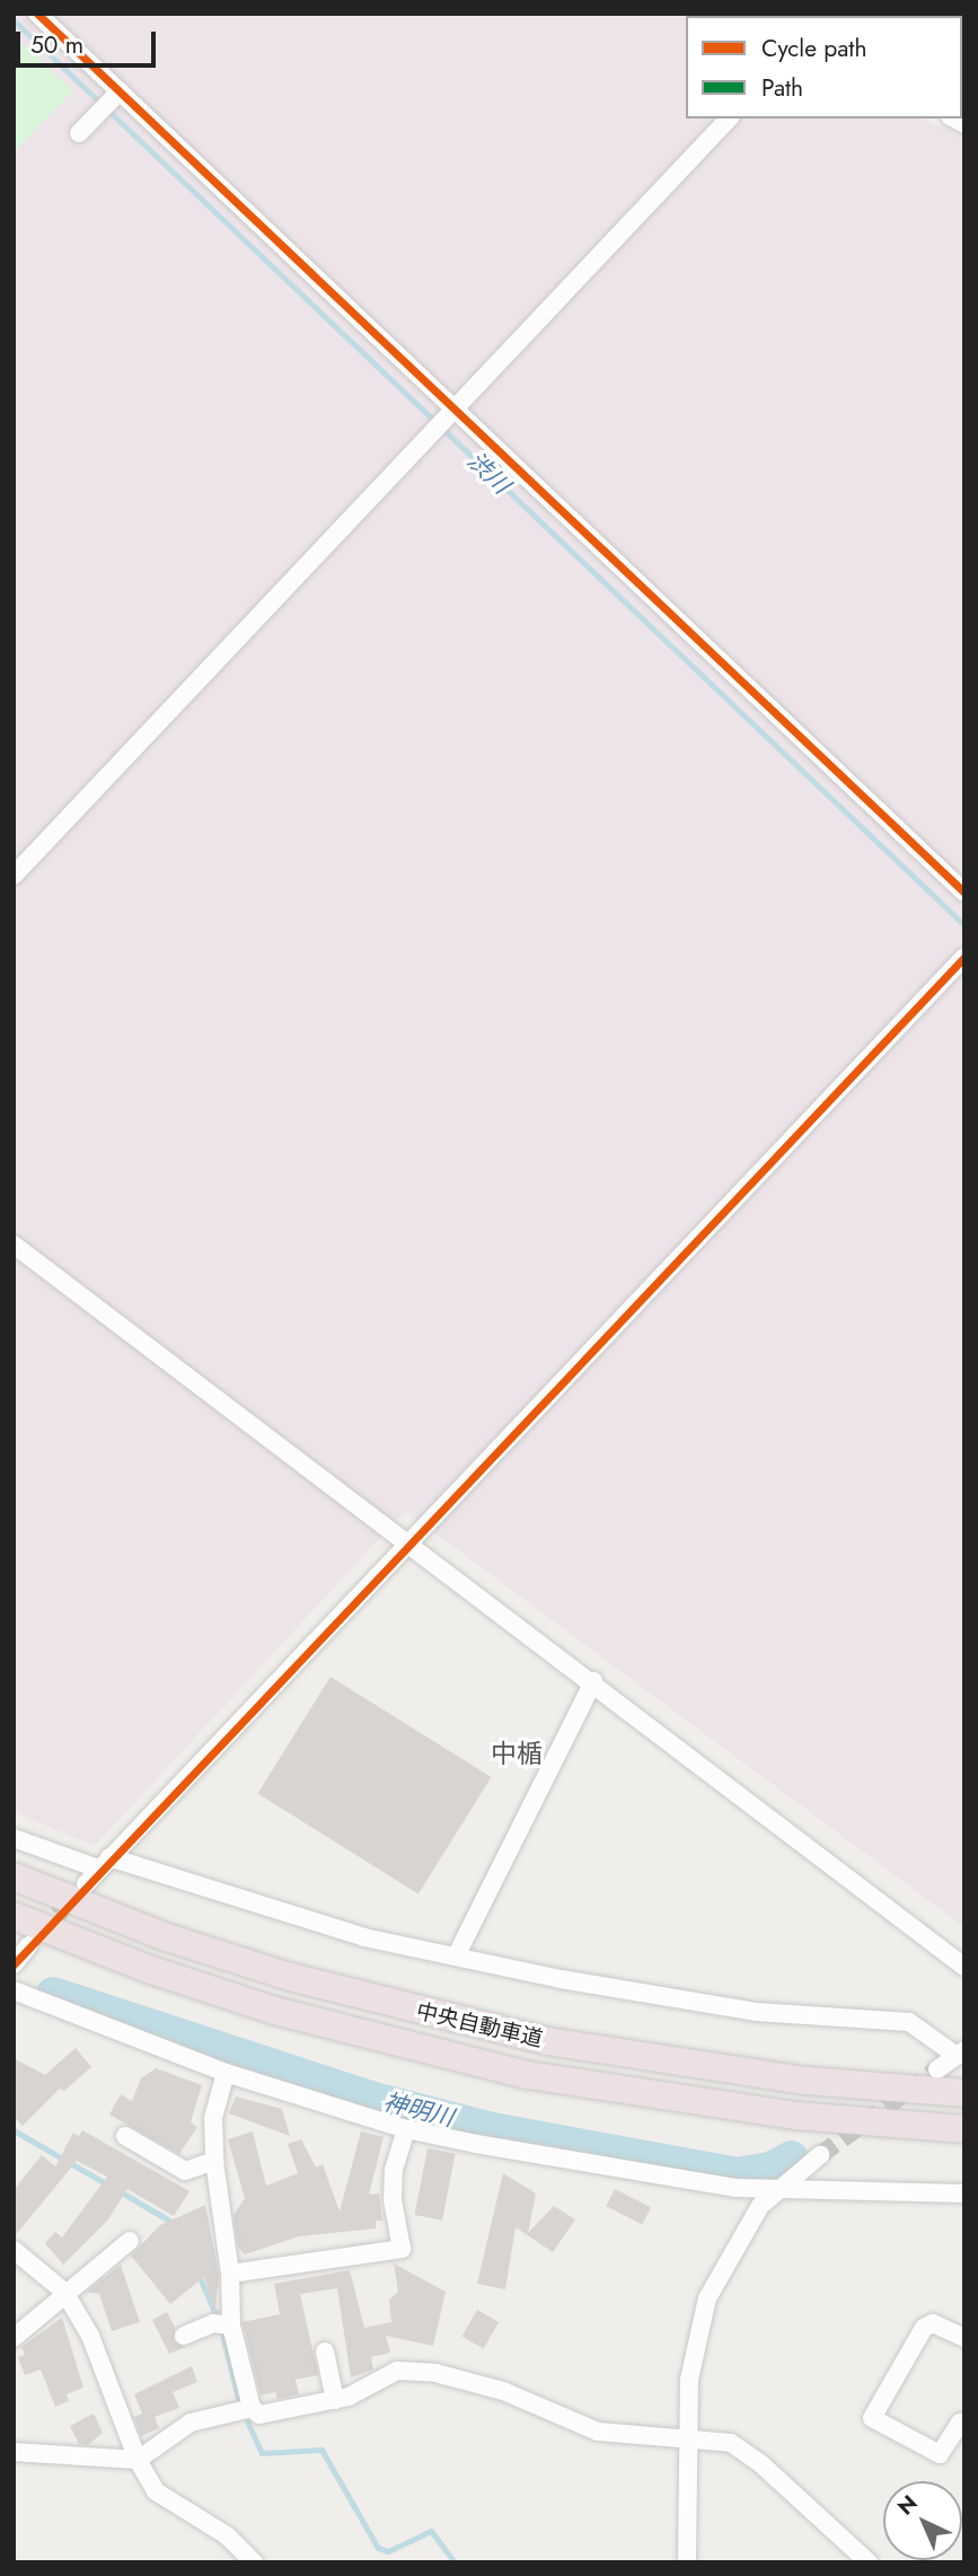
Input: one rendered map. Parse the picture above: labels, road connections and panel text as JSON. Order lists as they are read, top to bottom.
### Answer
{
  "streets": {
    "highway": ["中央自動車道"]
  },
  "districts": ["中楯"],
  "water": ["渋川", "神明川"],
  "legend": ["Cycle path", "Path"],
  "scale_bar": "50 m",
  "north": "top left"
}
